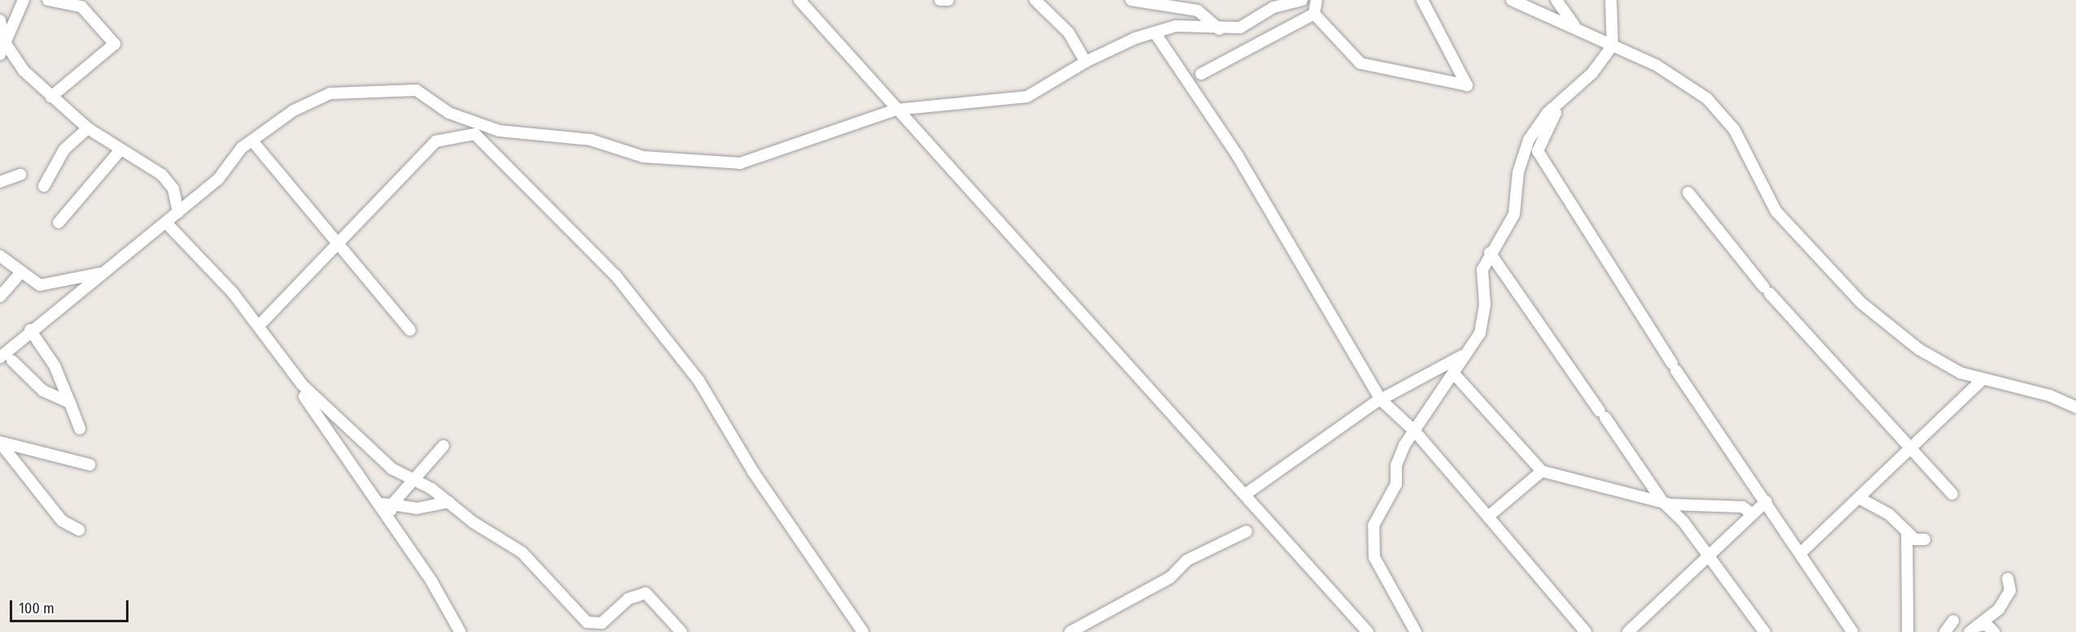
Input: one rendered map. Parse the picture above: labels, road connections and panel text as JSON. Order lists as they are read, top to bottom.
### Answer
{
  "scale_bar": "100 m"
}
